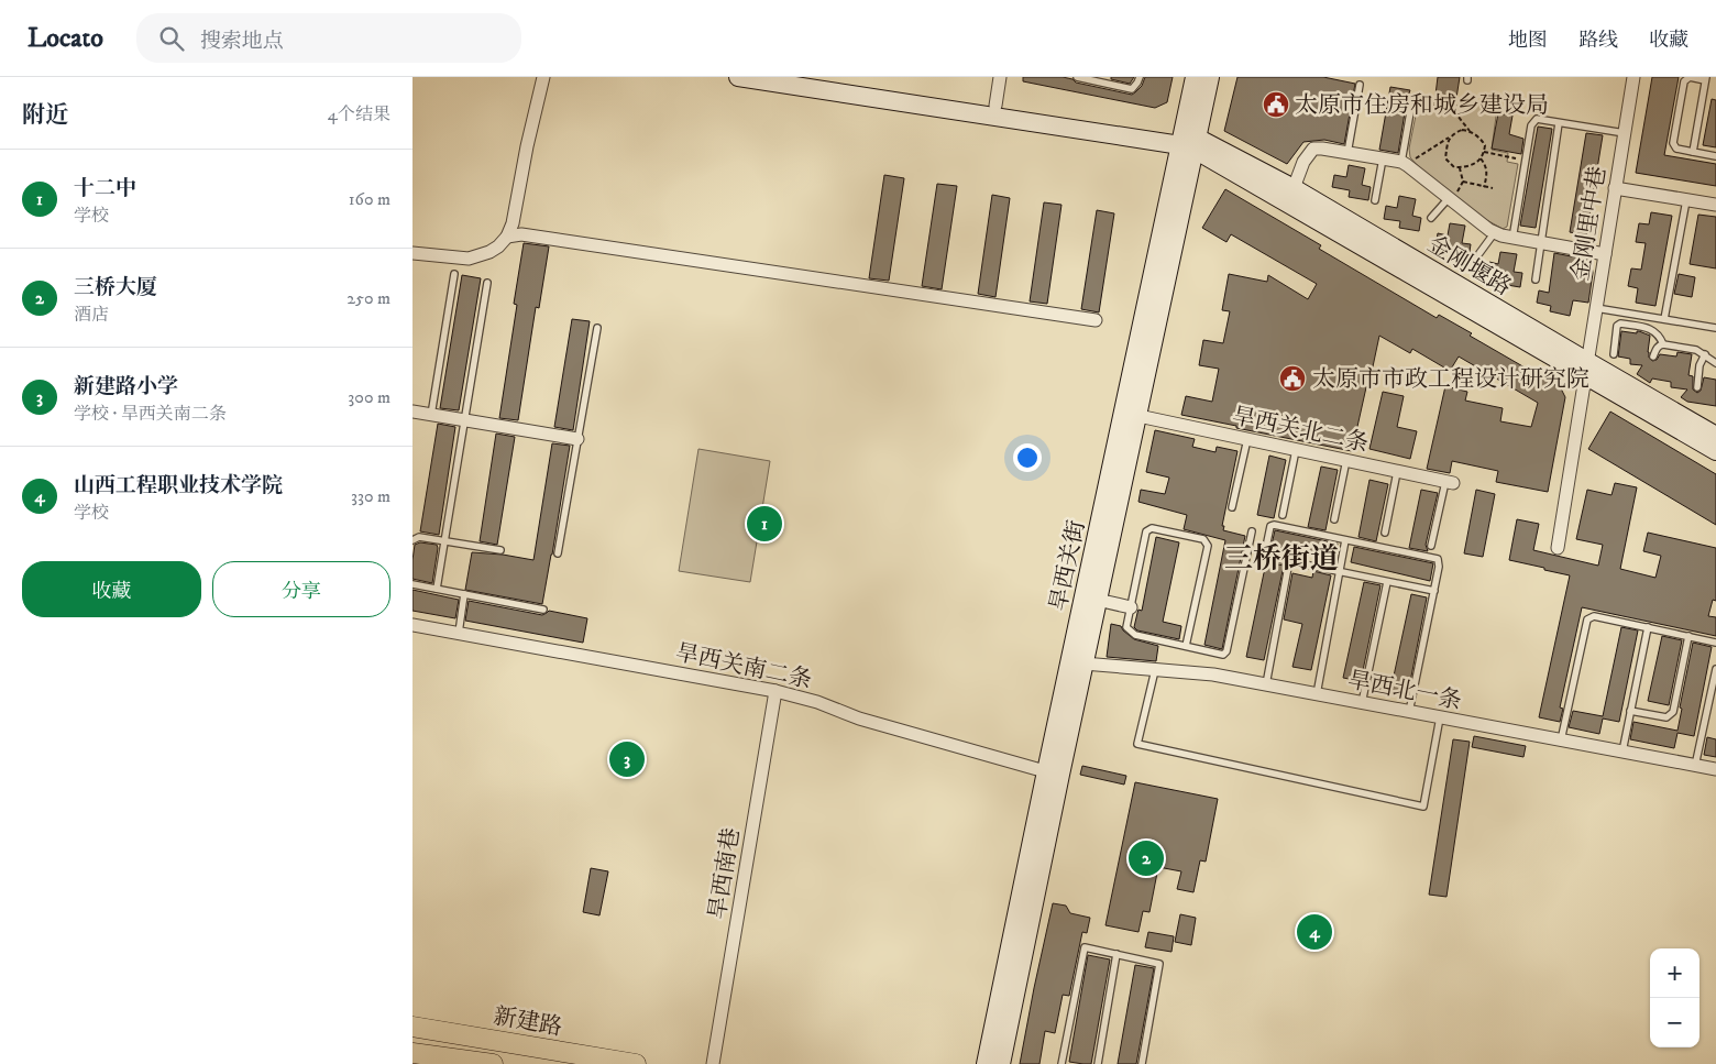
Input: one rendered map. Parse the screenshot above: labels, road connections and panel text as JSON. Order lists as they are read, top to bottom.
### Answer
{
  "streets": {
    "main road": ["金刚堰路", "旱西关街", "新建路"],
    "street": [
      "金刚里中巷",
      "旱西关北二条",
      "旱西关南二条",
      "旱西北一条",
      "旱西南巷"
    ]
  },
  "crossings": [
    ["金刚里中巷", "金刚堰路"],
    ["金刚堰路", "旱西关街"],
    ["旱西关北二条", "旱西关街"],
    ["旱西关街", "旱西关南二条"],
    ["旱西关街", "旱西北一条"],
    ["旱西关南二条", "旱西南巷"]
  ],
  "districts": ["三桥街道"],
  "places": {
    "public building": ["太原市住房和城乡建设局", "太原市市政工程设计研究院"]
  },
  "page": {
    "header": "Locato",
    "search": "搜索地点",
    "nav": ["地图", "路线", "收藏"],
    "heading": ["附近", "4个结果"],
    "list": [
      {
        "mark": "1",
        "name": "十二中",
        "note": "学校",
        "value": "160 m"
      },
      {
        "mark": "2",
        "name": "三桥大厦",
        "note": "酒店",
        "value": "250 m"
      },
      {
        "mark": "3",
        "name": "新建路小学",
        "note": "学校 · 旱西关南二条",
        "value": "300 m"
      },
      {
        "mark": "4",
        "name": "山西工程职业技术学院",
        "note": "学校",
        "value": "330 m"
      }
    ],
    "pins": [
      "1",
      "3",
      "2",
      "4"
    ],
    "buttons": ["收藏", "分享"],
    "map_buttons": ["+", "−"]
  }
}
